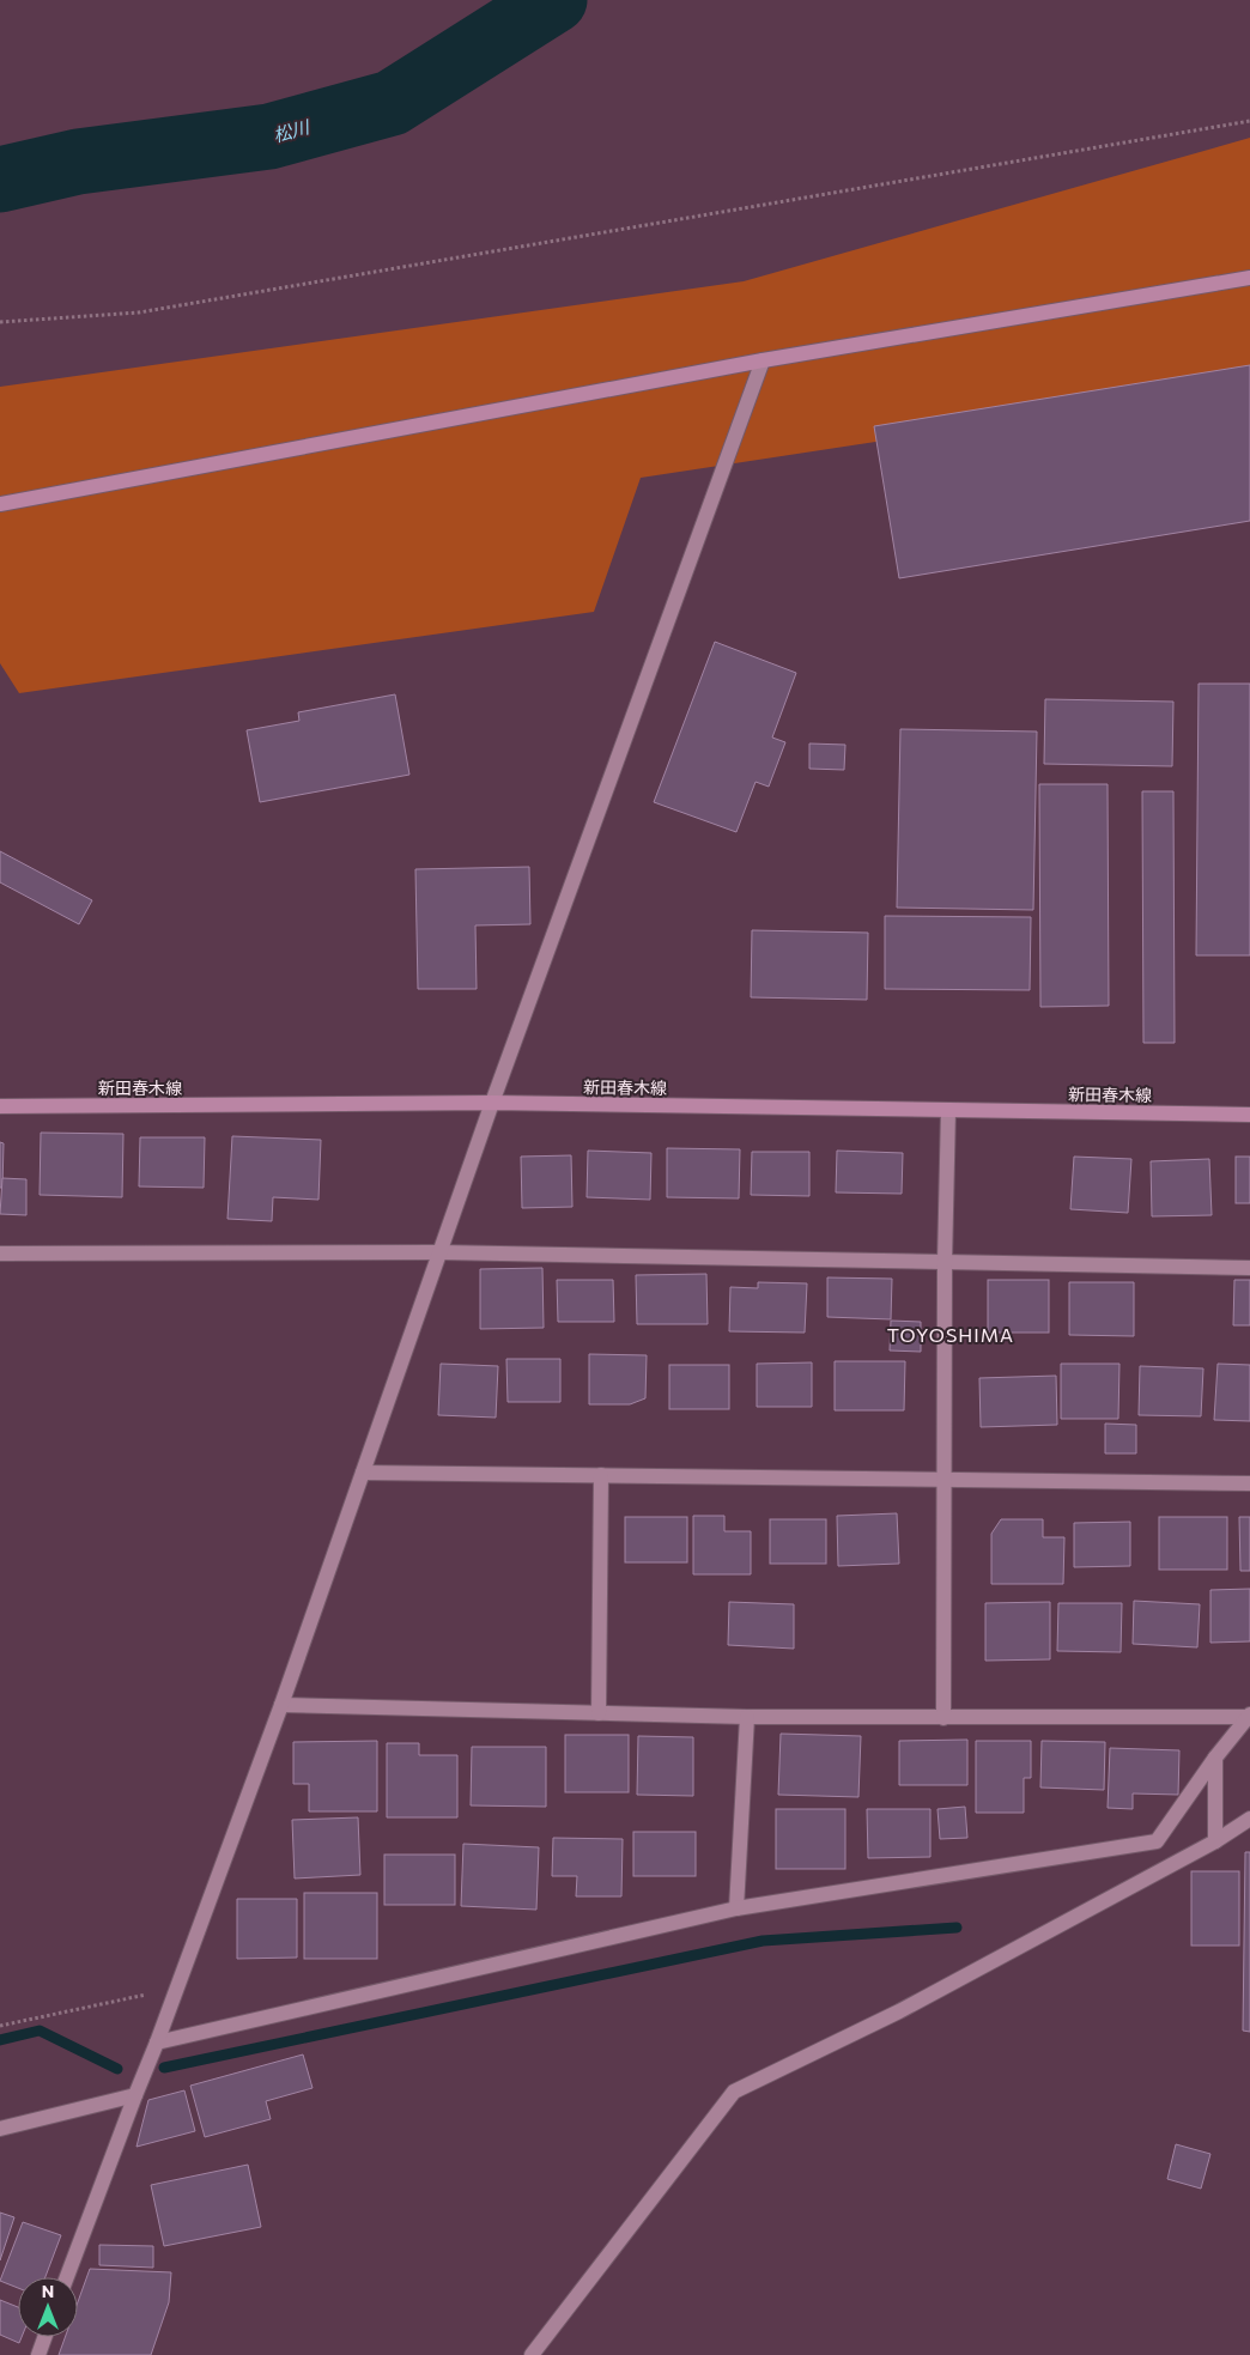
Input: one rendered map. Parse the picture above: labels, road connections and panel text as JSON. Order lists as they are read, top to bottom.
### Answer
{
  "streets": {
    "street": ["新田春木線"]
  },
  "districts": ["TOYOSHIMA"],
  "water": ["松川"],
  "north": "top"
}
